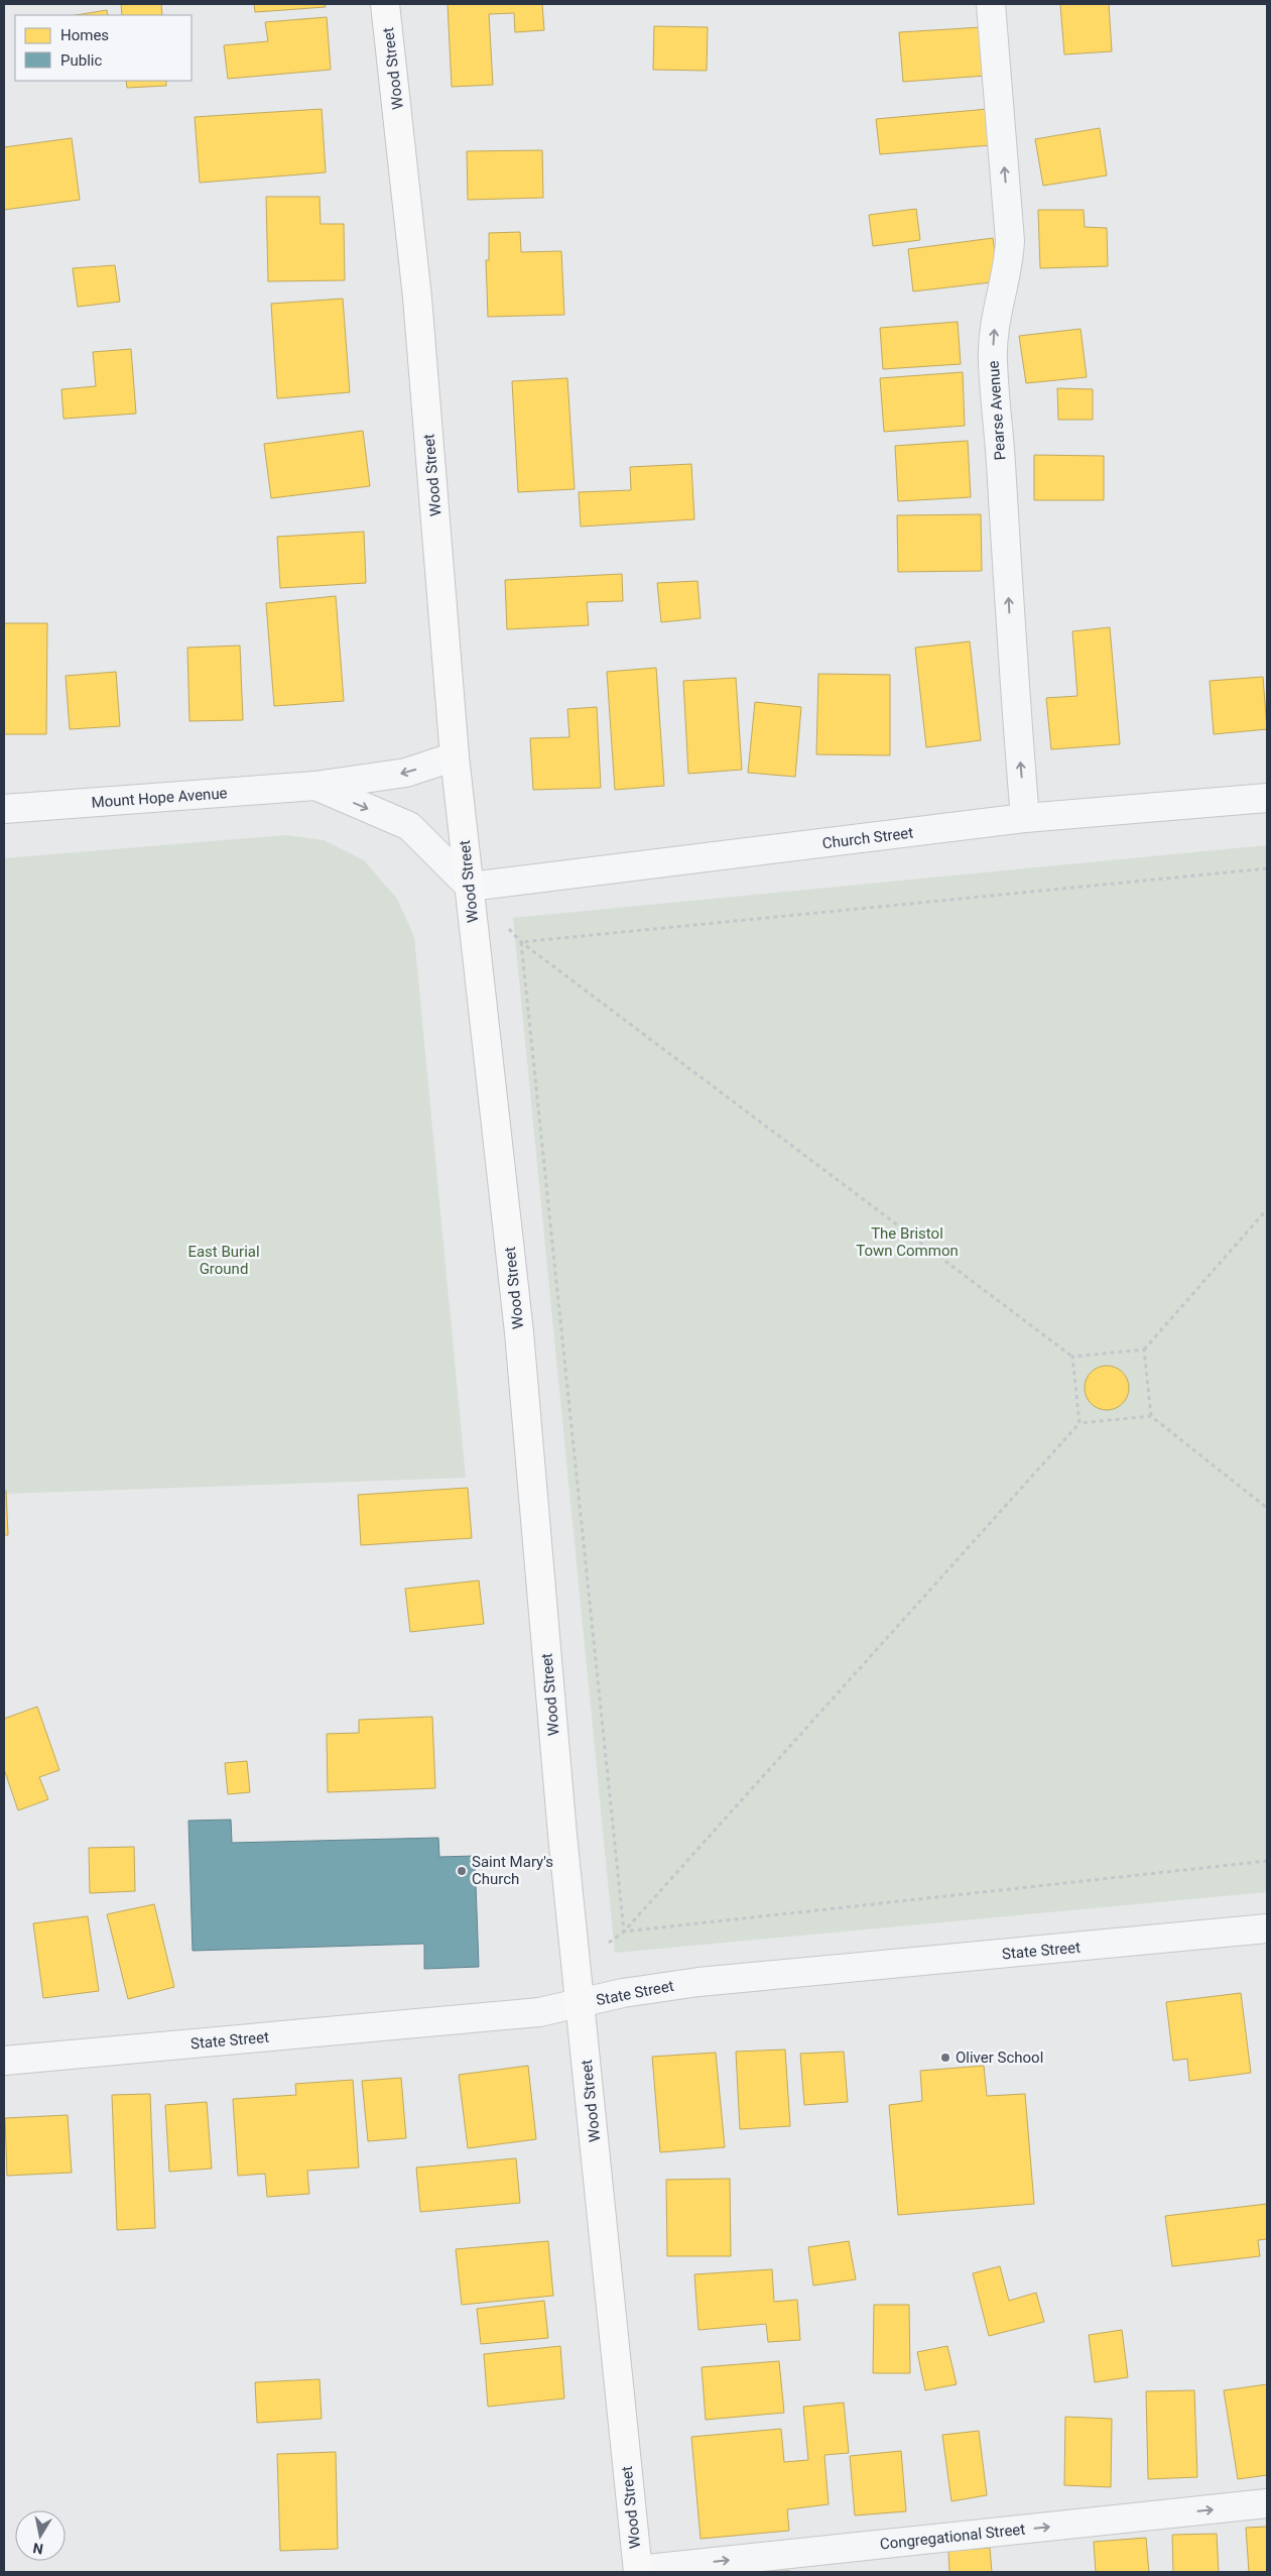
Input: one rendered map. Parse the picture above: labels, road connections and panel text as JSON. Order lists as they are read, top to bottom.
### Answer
{
  "streets": {
    "main road": ["Wood Street"],
    "street": [
      "Pearse Avenue",
      "Mount Hope Avenue",
      "Church Street",
      "State Street",
      "Congregational Street"
    ]
  },
  "crossings": [
    ["Wood Street", "Mount Hope Avenue"],
    ["Wood Street", "Church Street"],
    ["Wood Street", "State Street"],
    ["Wood Street", "Congregational Street"],
    ["Pearse Avenue", "Church Street"],
    ["Mount Hope Avenue", "Church Street"]
  ],
  "one_way": ["Pearse Avenue", "Congregational Street"],
  "parks": ["The Bristol Town Common", "East Burial Ground"],
  "places": ["Saint Mary's Church", "Oliver School"],
  "legend": ["Homes", "Public"],
  "north": "bottom"
}
